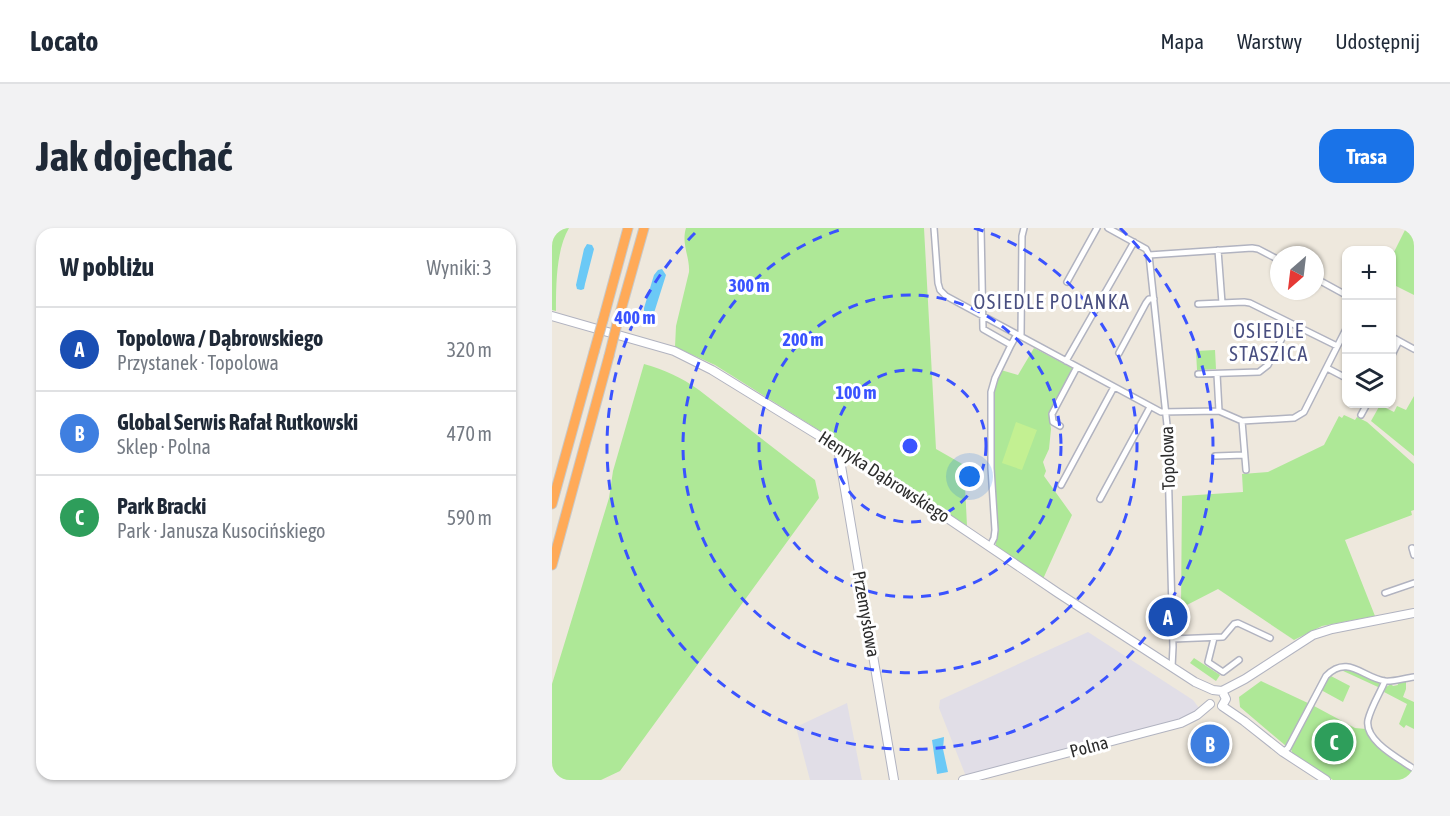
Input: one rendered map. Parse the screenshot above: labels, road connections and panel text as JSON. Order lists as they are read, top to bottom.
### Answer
{
  "streets": {
    "street": [
      "Topolowa",
      "Henryka Dąbrowskiego",
      "Przemysłowa",
      "Polna"
    ]
  },
  "crossings": [
    ["Topolowa", "Henryka Dąbrowskiego"],
    ["Henryka Dąbrowskiego", "Przemysłowa"],
    ["Henryka Dąbrowskiego", "Polna"]
  ],
  "districts": ["OSIEDLE POLANKA", "OSIEDLE STASZICA"],
  "north": "bottom left",
  "page": {
    "header": "Locato",
    "nav": ["Mapa", "Warstwy", "Udostępnij"],
    "buttons": "Trasa",
    "title": "Jak dojechać",
    "heading": ["W pobliżu", "Wyniki: 3"],
    "map_buttons": ["+", "−"],
    "list": [
      {
        "mark": "A",
        "name": "Topolowa / Dąbrowskiego",
        "note": "Przystanek · Topolowa",
        "value": "320 m"
      },
      {
        "mark": "B",
        "name": "Global Serwis Rafał Rutkowski",
        "note": "Sklep · Polna",
        "value": "470 m"
      },
      {
        "mark": "C",
        "name": "Park Bracki",
        "note": "Park · Janusza Kusocińskiego",
        "value": "590 m"
      }
    ],
    "pins": ["A", "C", "B"]
  },
  "rings": [
    "300 m",
    "400 m",
    "200 m",
    "100 m"
  ]
}
